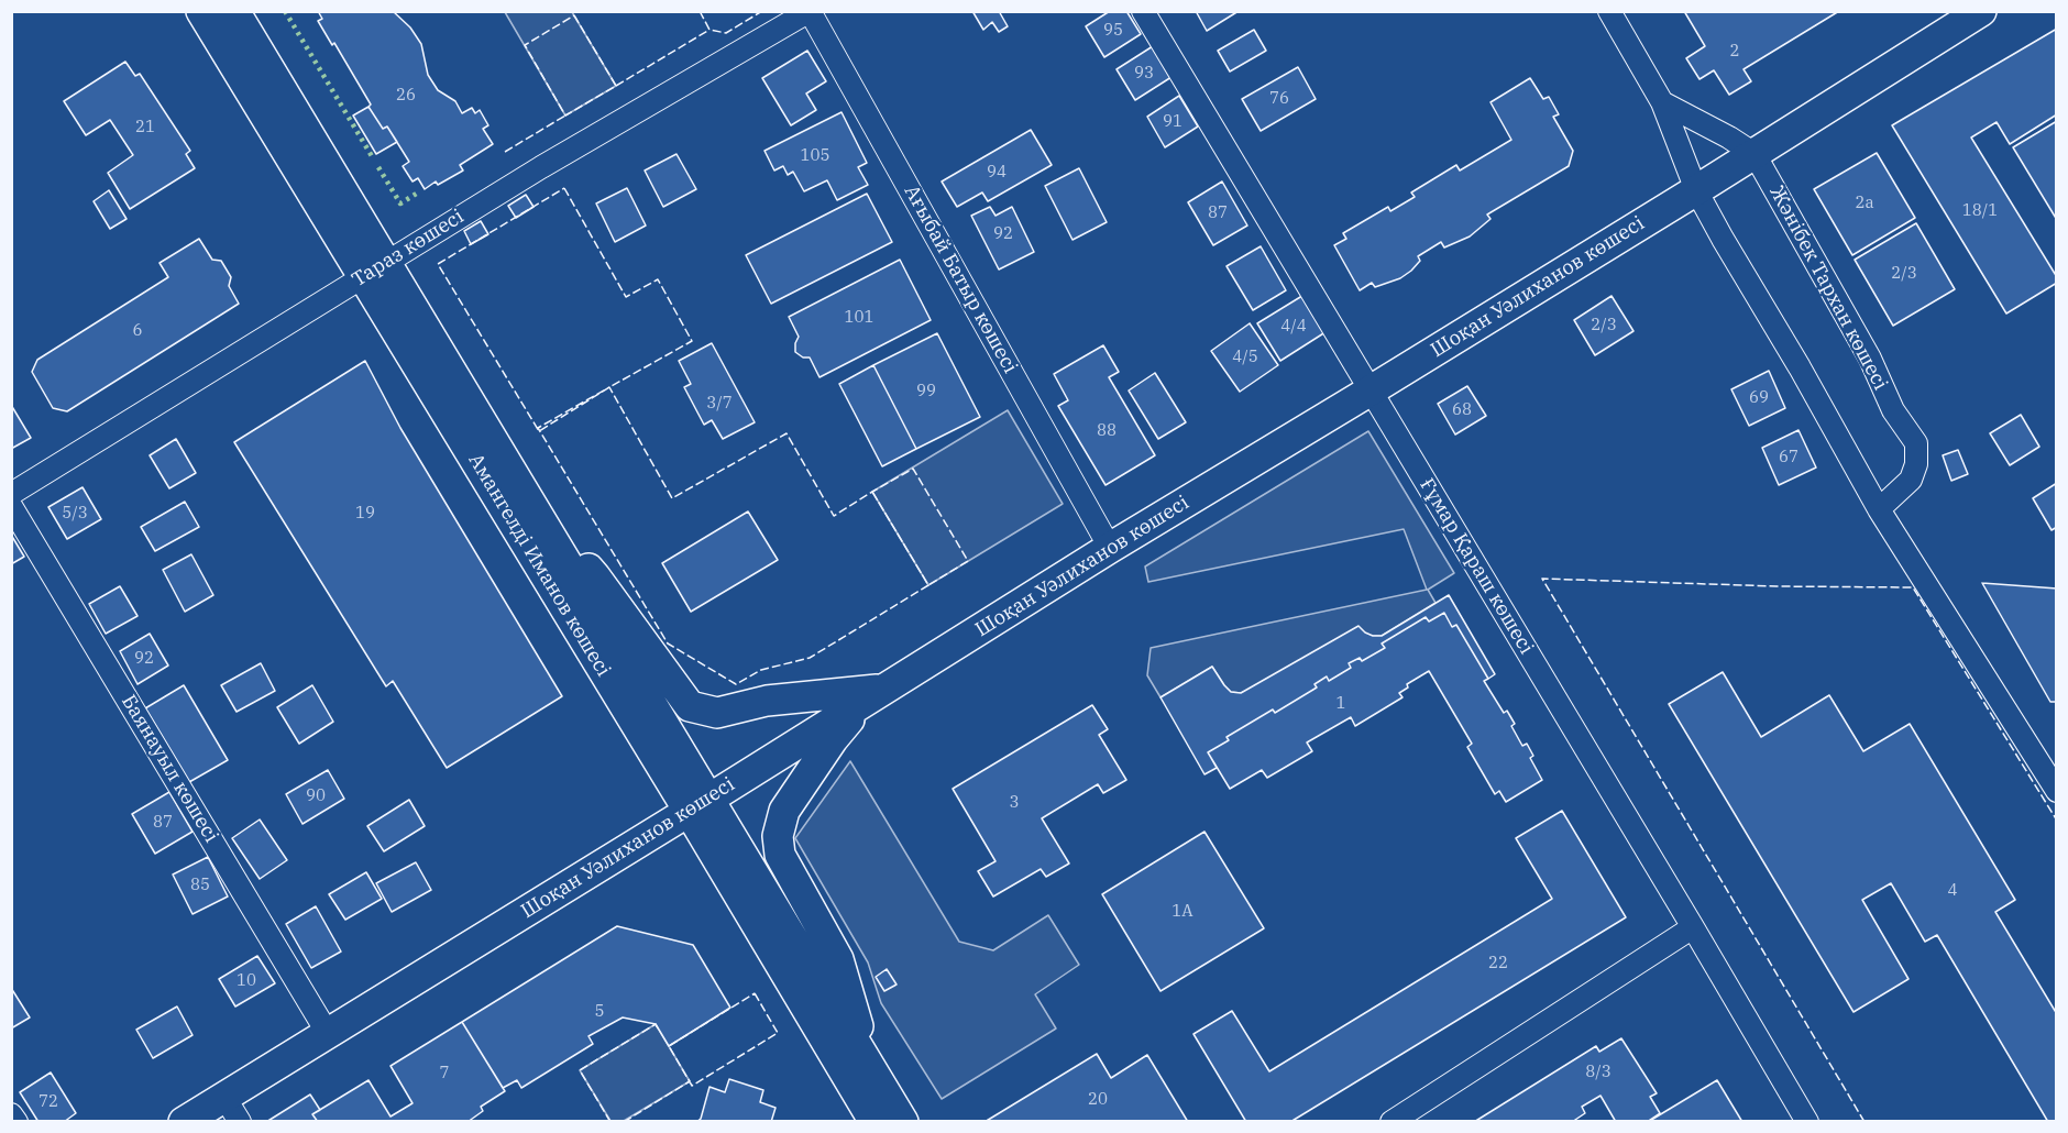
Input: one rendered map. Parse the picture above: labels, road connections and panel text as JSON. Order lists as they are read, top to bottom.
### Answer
{
  "streets": {
    "main road": ["Шоқан Уәлиханов көшесі", "Амангелді Иманов көшесі"],
    "street": [
      "Тараз көшесі",
      "Ағыбай Батыр көшесі",
      "Жәнібек Тархан көшесі",
      "Ғұмар Қараш көшесі",
      "Баянауыл көшесі"
    ]
  },
  "crossings": [
    ["Тараз көшесі", "Ағыбай Батыр көшесі"],
    ["Тараз көшесі", "Амангелді Иманов көшесі"],
    ["Ағыбай Батыр көшесі", "Шоқан Уәлиханов көшесі"],
    ["Шоқан Уәлиханов көшесі", "Жәнібек Тархан көшесі"],
    ["Шоқан Уәлиханов көшесі", "Амангелді Иманов көшесі"],
    ["Шоқан Уәлиханов көшесі", "Ғұмар Қараш көшесі"],
    ["Шоқан Уәлиханов көшесі", "Баянауыл көшесі"]
  ],
  "house_numbers": [
    "95",
    "2",
    "93",
    "26",
    "76",
    "91",
    "21",
    "105",
    "94",
    "2а",
    "18/1",
    "87",
    "92",
    "2/3",
    "101",
    "2/3",
    "4/4",
    "6",
    "4/5",
    "99",
    "69",
    "3/7",
    "68",
    "88",
    "67",
    "5/3",
    "19",
    "92",
    "1",
    "90",
    "3",
    "87",
    "85",
    "4",
    "1А",
    "22",
    "10",
    "5",
    "8/3",
    "7",
    "20",
    "72"
  ]
}
